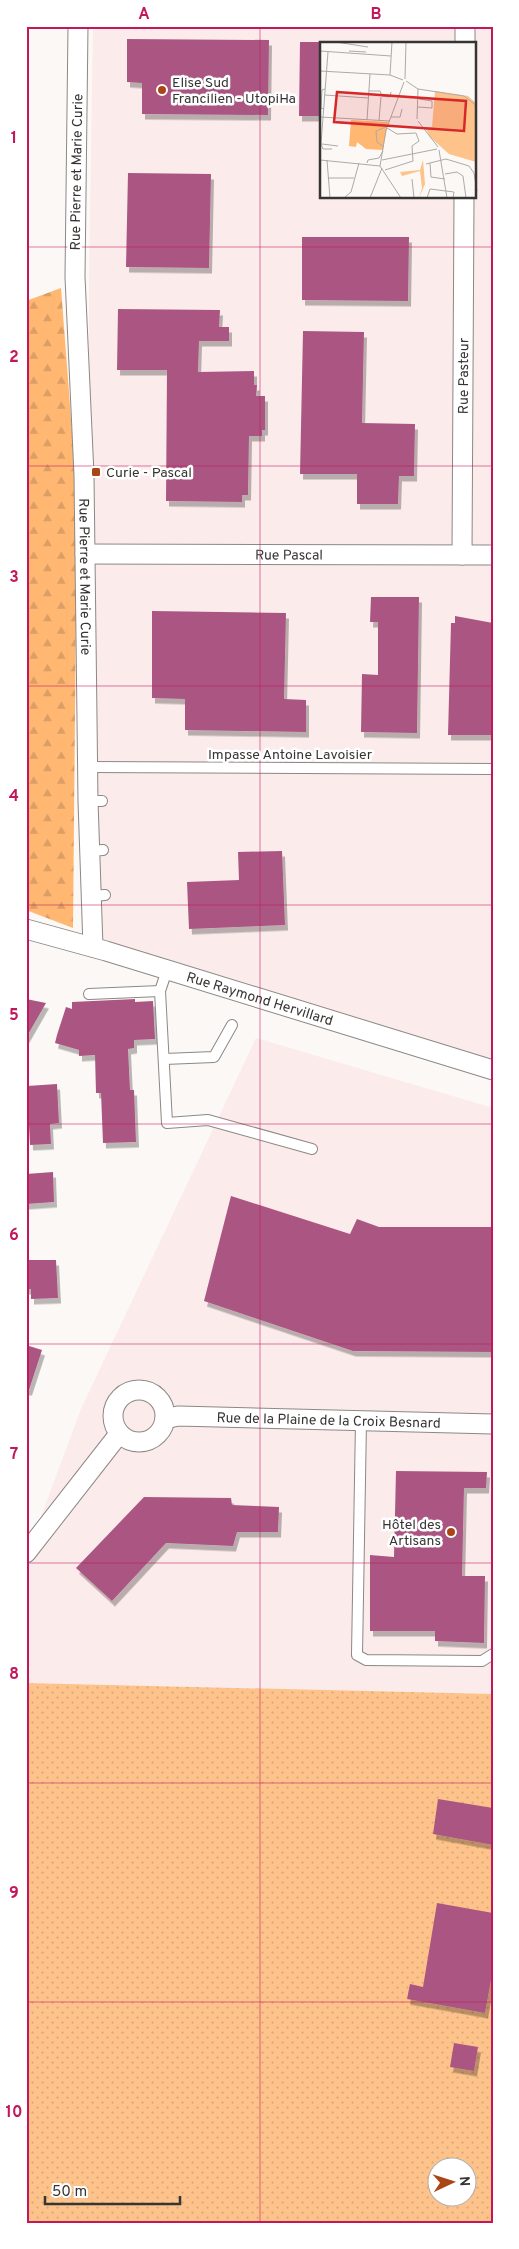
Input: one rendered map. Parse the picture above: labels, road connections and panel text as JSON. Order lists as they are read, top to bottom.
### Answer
{
  "streets": {
    "street": [
      "Rue Pierre et Marie Curie",
      "Rue Pasteur",
      "Rue Pascal",
      "Rue Raymond Hervillard",
      "Rue de la Plaine de la Croix Besnard"
    ],
    "lane": ["Impasse Antoine Lavoisier"]
  },
  "crossings": [
    ["Rue Pierre et Marie Curie", "Rue Pascal"],
    ["Rue Pierre et Marie Curie", "Impasse Antoine Lavoisier"],
    ["Rue Pierre et Marie Curie", "Rue Raymond Hervillard"],
    ["Rue Pasteur", "Rue Pascal"]
  ],
  "places": {
    "other": ["Elise Sud Francilien - UtopiHa", "Hôtel des Artisans"],
    "transit": ["Curie - Pascal"]
  },
  "scale_bar": "50 m",
  "north": "right",
  "grid": {
    "columns": ["A", "B"],
    "rows": [
      "1",
      "2",
      "3",
      "4",
      "5",
      "6",
      "7",
      "8",
      "9",
      "10"
    ]
  }
}
